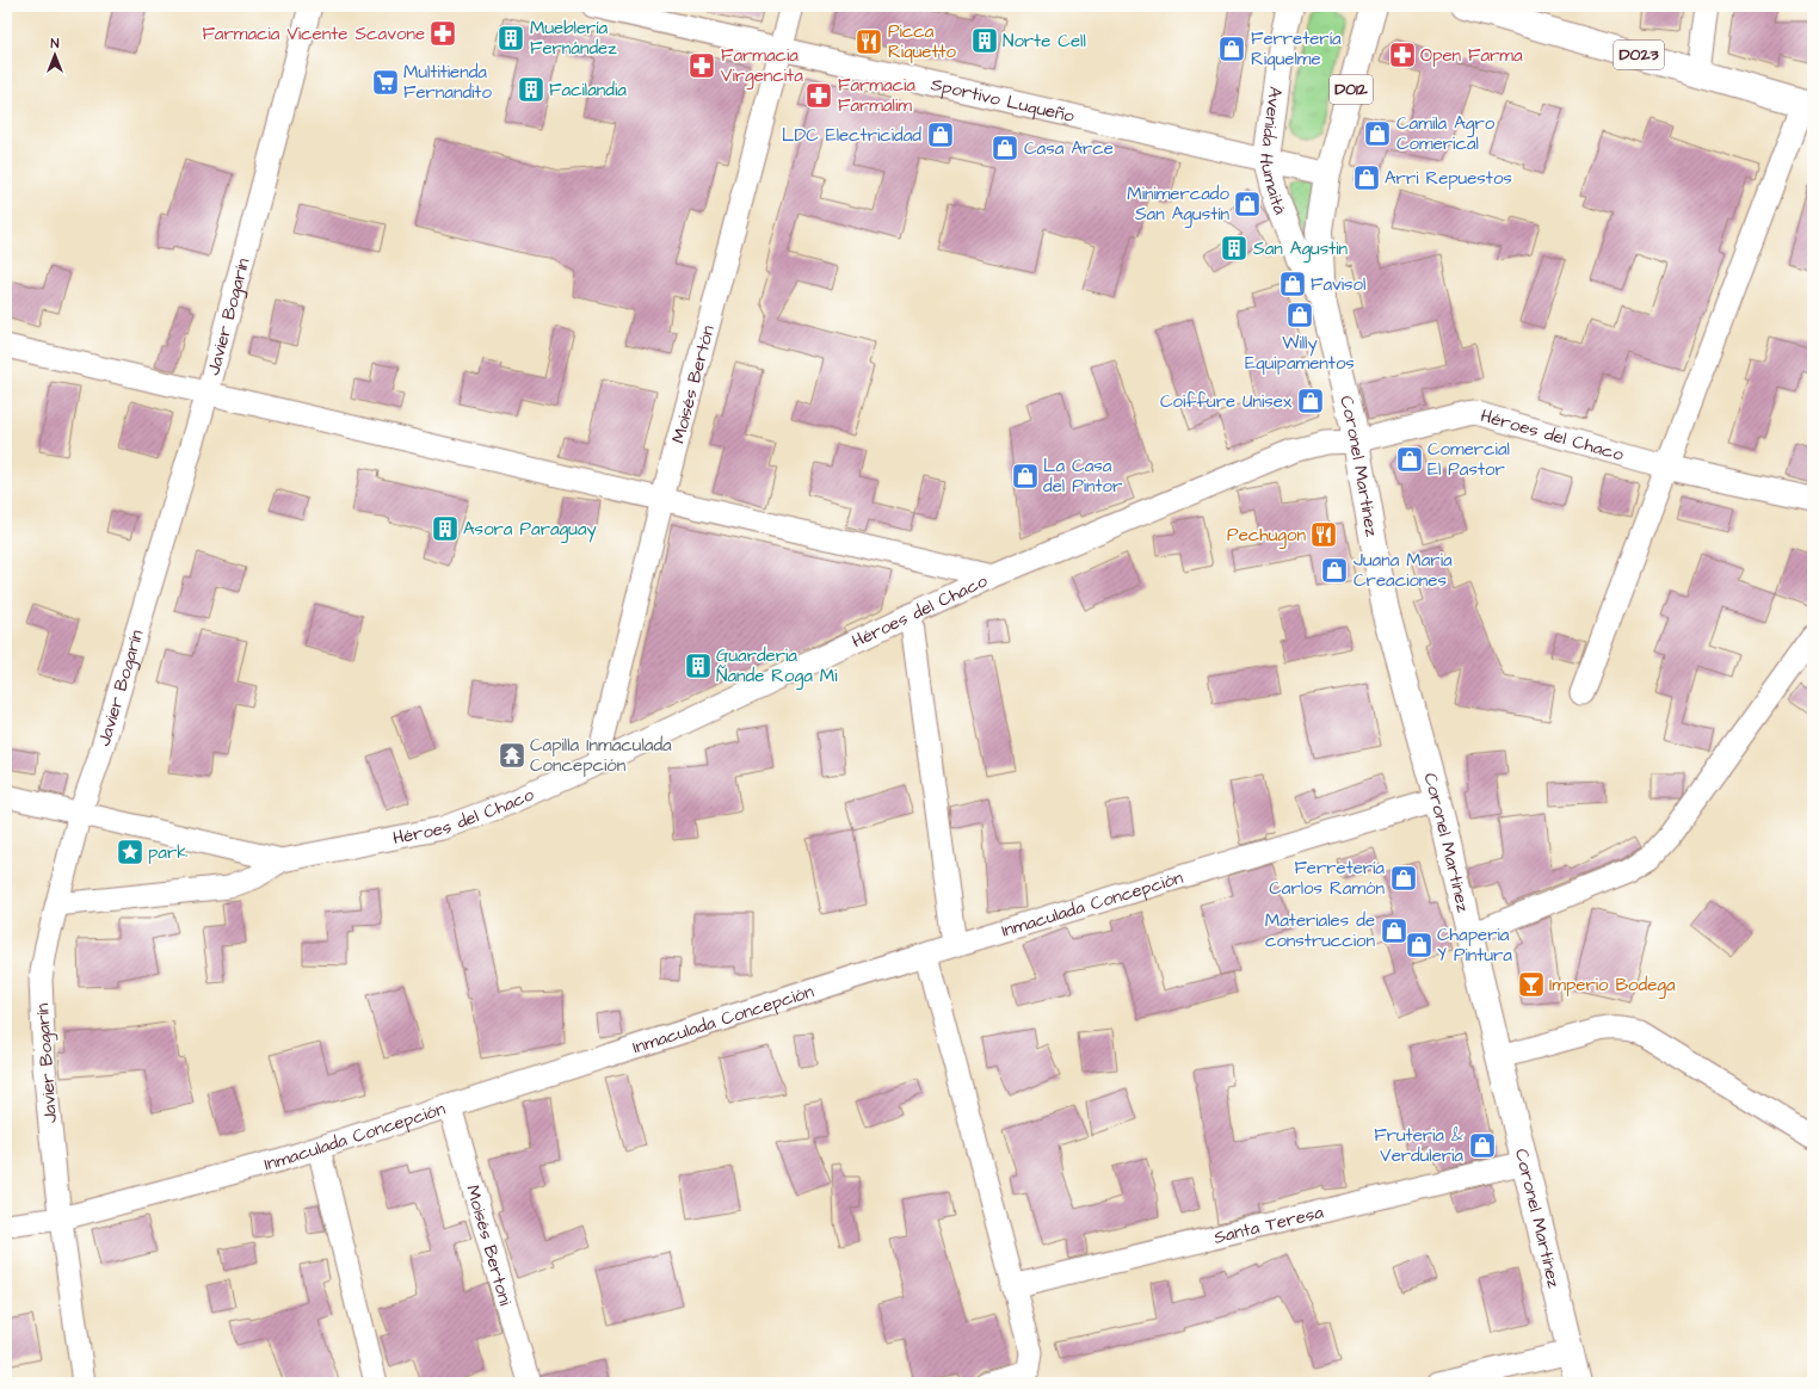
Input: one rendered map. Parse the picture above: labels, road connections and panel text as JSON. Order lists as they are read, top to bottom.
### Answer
{
  "streets": {
    "main road": [
      "D023",
      "D012",
      "Avenida Humaitá",
      "Coronel Martínez"
    ],
    "street": [
      "Sportivo Luqueño",
      "Javier Bogarín",
      "Moisés Bertón",
      "Héroes del Chaco",
      "Inmaculada Concepción",
      "Santa Teresa",
      "Moisés Bertoni"
    ]
  },
  "crossings": [
    ["Sportivo Luqueño", "Avenida Humaitá"],
    ["Sportivo Luqueño", "Moisés Bertón"],
    ["Avenida Humaitá", "Coronel Martínez"],
    ["Javier Bogarín", "Héroes del Chaco"],
    ["Javier Bogarín", "Inmaculada Concepción"],
    ["Moisés Bertón", "Héroes del Chaco"],
    ["Héroes del Chaco", "Coronel Martínez"],
    ["Coronel Martínez", "Inmaculada Concepción"],
    ["Coronel Martínez", "Santa Teresa"],
    ["Inmaculada Concepción", "Moisés Bertoni"]
  ],
  "places": {
    "pharmacy": [
      "Farmacia Vicente Scavone",
      "Open Farma",
      "Farmacia Virgencita",
      "Farmacia Farmalim"
    ],
    "building": [
      "Mueblería Fernández",
      "Norte Cell",
      "Facilandia",
      "San Agustin",
      "Asora Paraguay",
      "Guarderia Ñande Roga Mi"
    ],
    "restaurant": ["Picca Riquetto", "Pechugon"],
    "shop": [
      "Ferretería Riquelme",
      "Camila Agro Comerical",
      "LDC Electricidad",
      "Casa Arce",
      "Arri Repuestos",
      "Minimercado San Agustín",
      "Favisol",
      "Willy Equipamentos",
      "Coiffure Unisex",
      "Comercial El Pastor",
      "La Casa del Pintor",
      "Juana Maria Creaciones",
      "Ferretería Carlos Ramón",
      "Materiales de construccion",
      "Chaperia Y Pintura",
      "Fruteria & Verduleria"
    ],
    "supermarket": ["Multitienda Fernandito"],
    "temple": ["Capilla Inmaculada Concepción"],
    "place": ["park"],
    "bar": ["Imperio Bodega"]
  },
  "north": "top"
}
